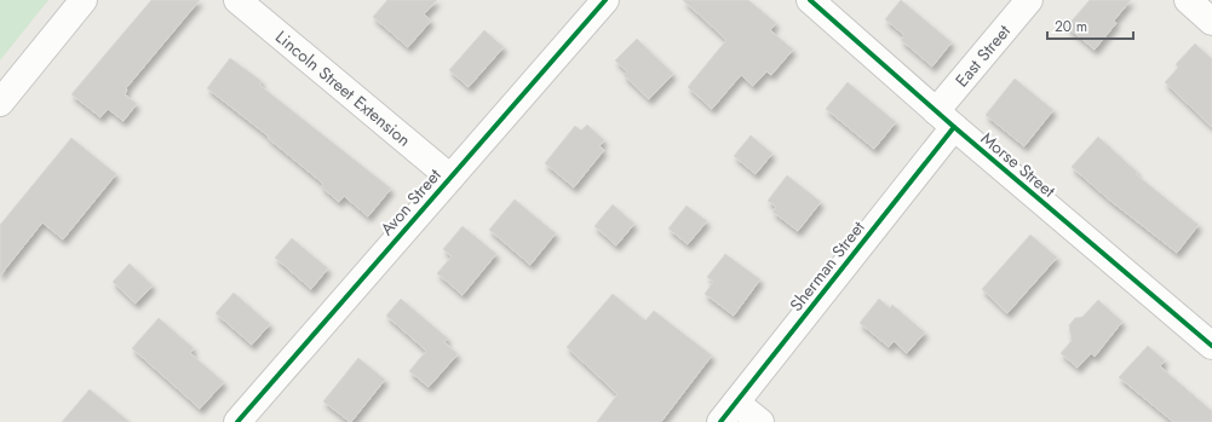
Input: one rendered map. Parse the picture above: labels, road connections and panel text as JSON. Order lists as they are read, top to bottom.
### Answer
{
  "streets": {
    "street": [
      "East Street",
      "Lincoln Street Extension",
      "Morse Street",
      "Avon Street",
      "Sherman Street"
    ]
  },
  "crossings": [
    ["East Street", "Morse Street"],
    ["East Street", "Sherman Street"],
    ["Lincoln Street Extension", "Avon Street"],
    ["Morse Street", "Sherman Street"]
  ],
  "scale_bar": "20 m"
}
